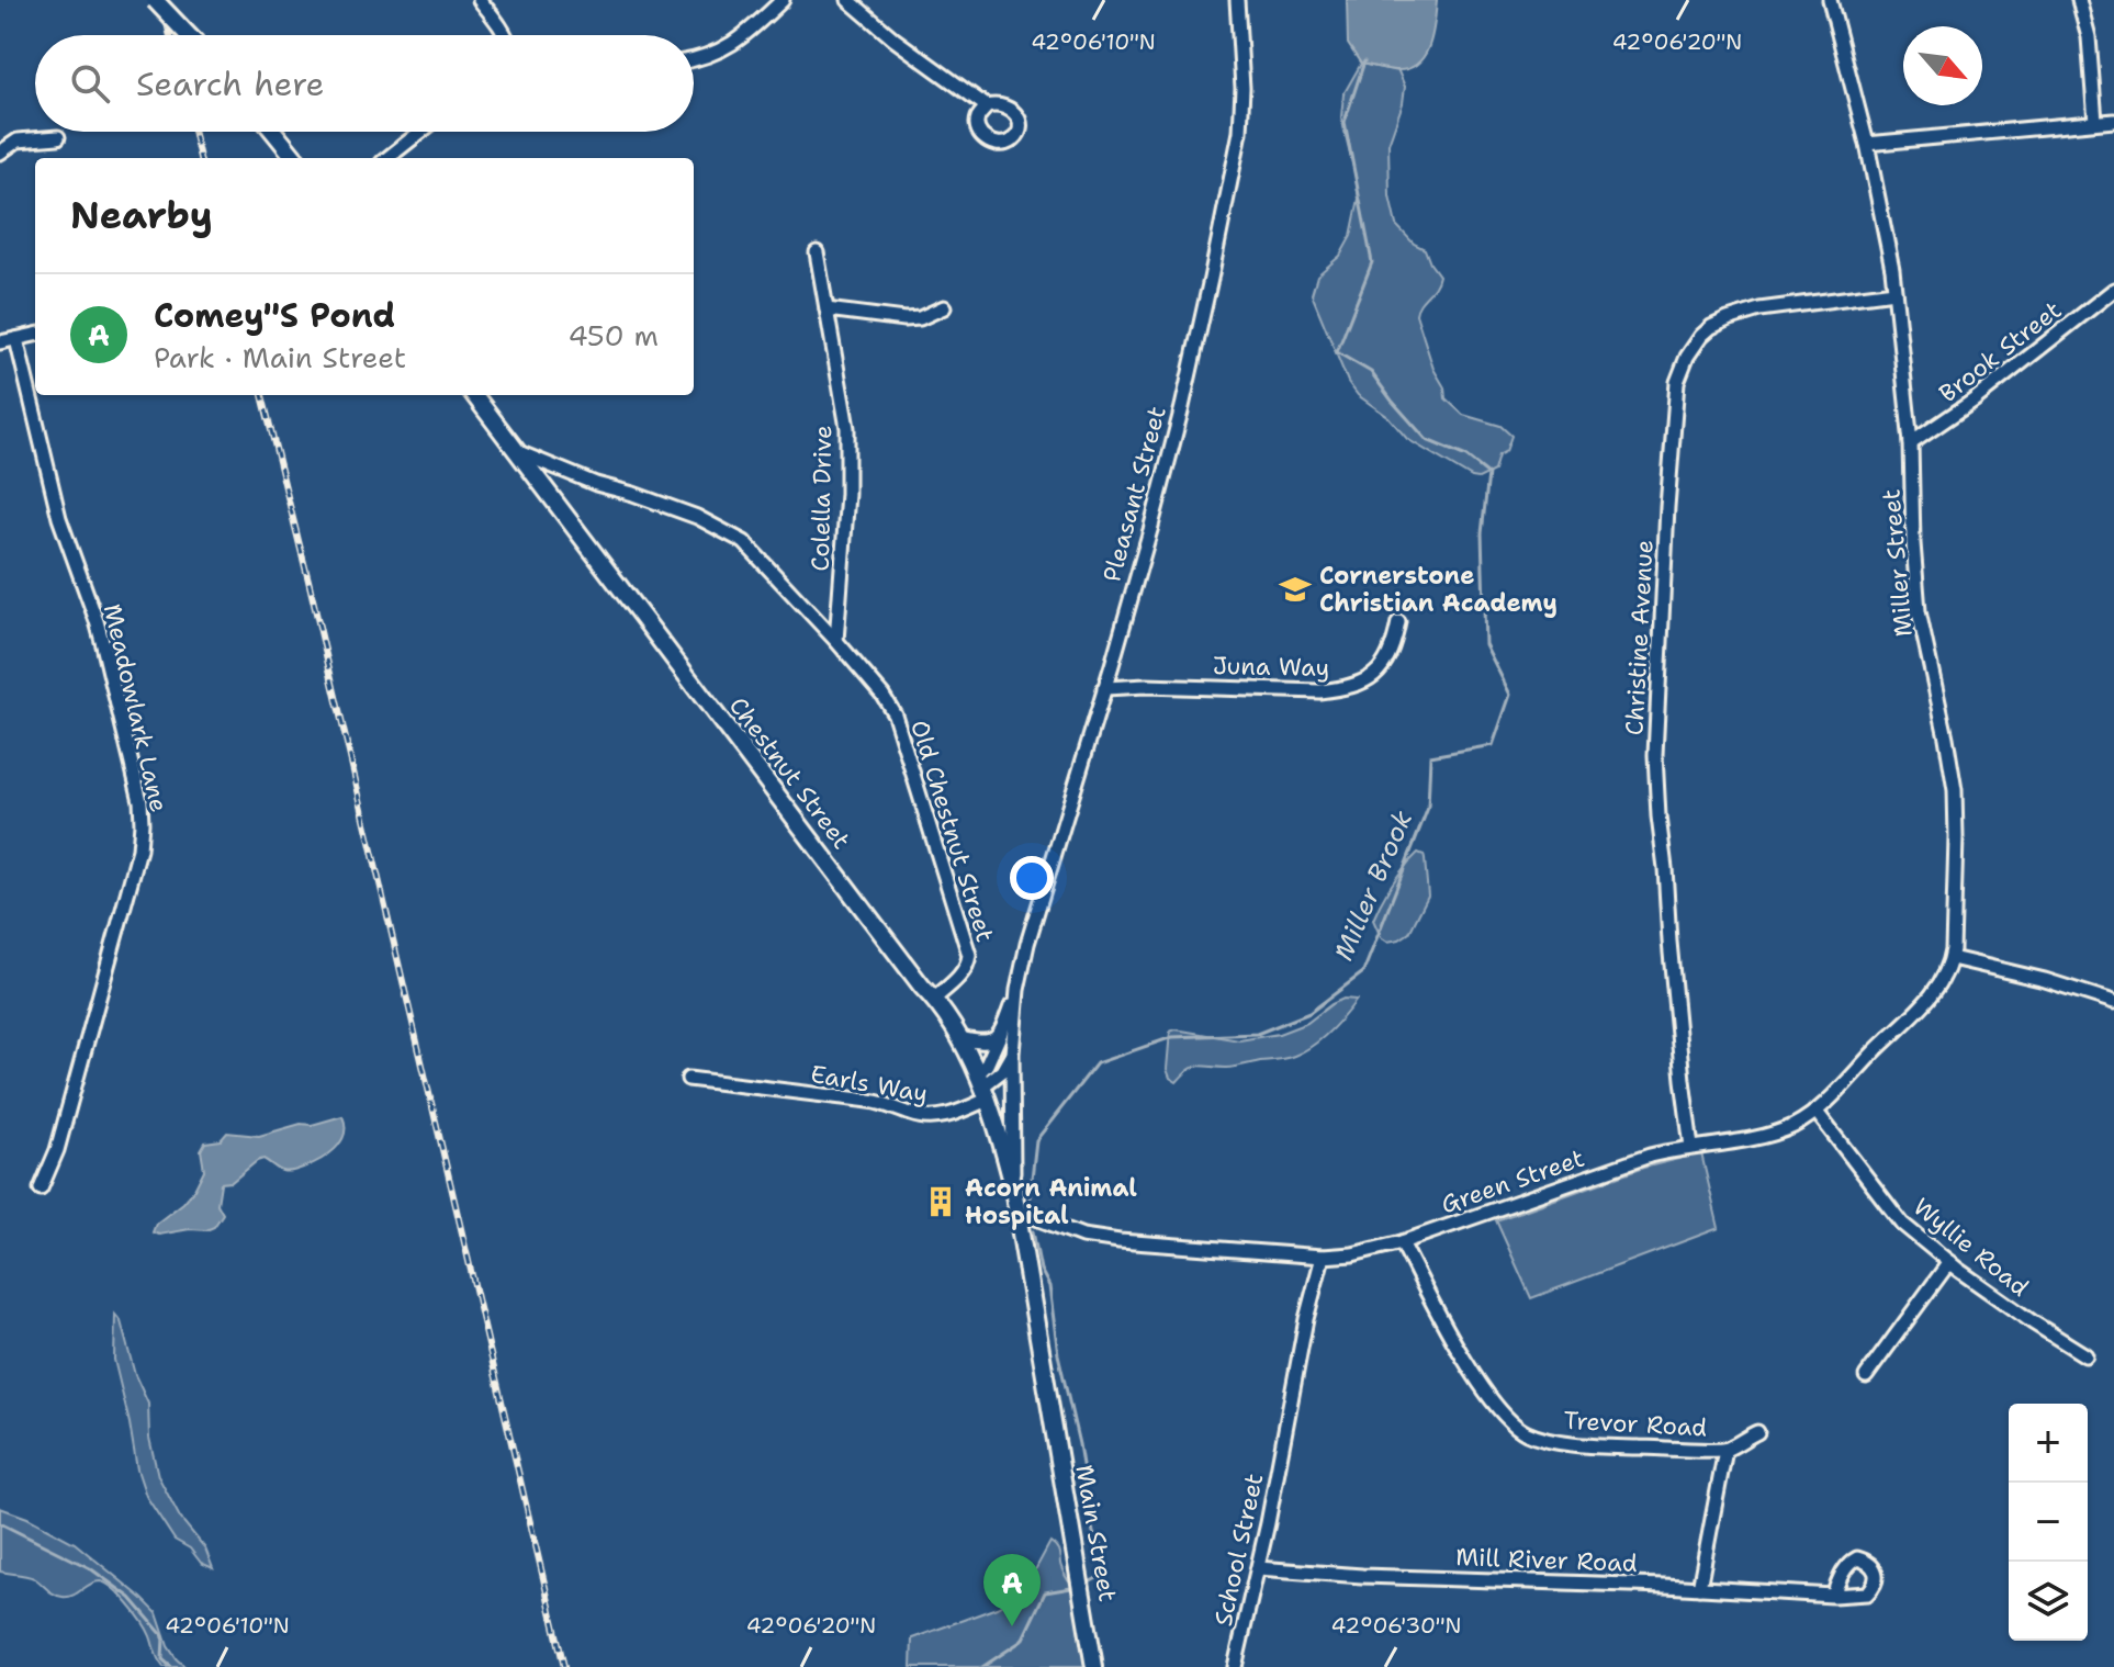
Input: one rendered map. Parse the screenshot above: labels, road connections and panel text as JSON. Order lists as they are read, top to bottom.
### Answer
{
  "streets": {
    "main road": ["Chestnut Street", "Main Street"],
    "street": [
      "Brook Street",
      "Pleasant Street",
      "Colella Drive",
      "Miller Street",
      "Christine Avenue",
      "Juna Way",
      "Meadowlark Lane",
      "Old Chestnut Street",
      "Earls Way",
      "Green Street",
      "Wyllie Road",
      "Trevor Road",
      "School Street",
      "Mill River Road"
    ]
  },
  "crossings": [
    ["Brook Street", "Miller Street"],
    ["Pleasant Street", "Juna Way"],
    ["Pleasant Street", "Chestnut Street"],
    ["Pleasant Street", "Earls Way"],
    ["Colella Drive", "Old Chestnut Street"],
    ["Miller Street", "Christine Avenue"],
    ["Miller Street", "Green Street"],
    ["Christine Avenue", "Green Street"],
    ["Chestnut Street", "Old Chestnut Street"],
    ["Chestnut Street", "Earls Way"],
    ["Chestnut Street", "Green Street"],
    ["Chestnut Street", "Main Street"],
    ["Green Street", "Wyllie Road"],
    ["Green Street", "Trevor Road"],
    ["Green Street", "Main Street"],
    ["Green Street", "School Street"],
    ["School Street", "Mill River Road"]
  ],
  "water": ["Miller Brook"],
  "places": {
    "school or university": ["Cornerstone Christian Academy"],
    "building": ["Acorn Animal Hospital"]
  },
  "north": "bottom right",
  "page": {
    "search": "Search here",
    "heading": "Nearby",
    "list": [
      {
        "mark": "A",
        "name": "Comey\"S Pond",
        "note": "Park · Main Street",
        "value": "450 m"
      }
    ],
    "map_buttons": ["+", "−"],
    "pins": "A"
  },
  "coordinates": ["42°06'10\"N", "42°06'20\"N", "42°06'30\"N"]
}
